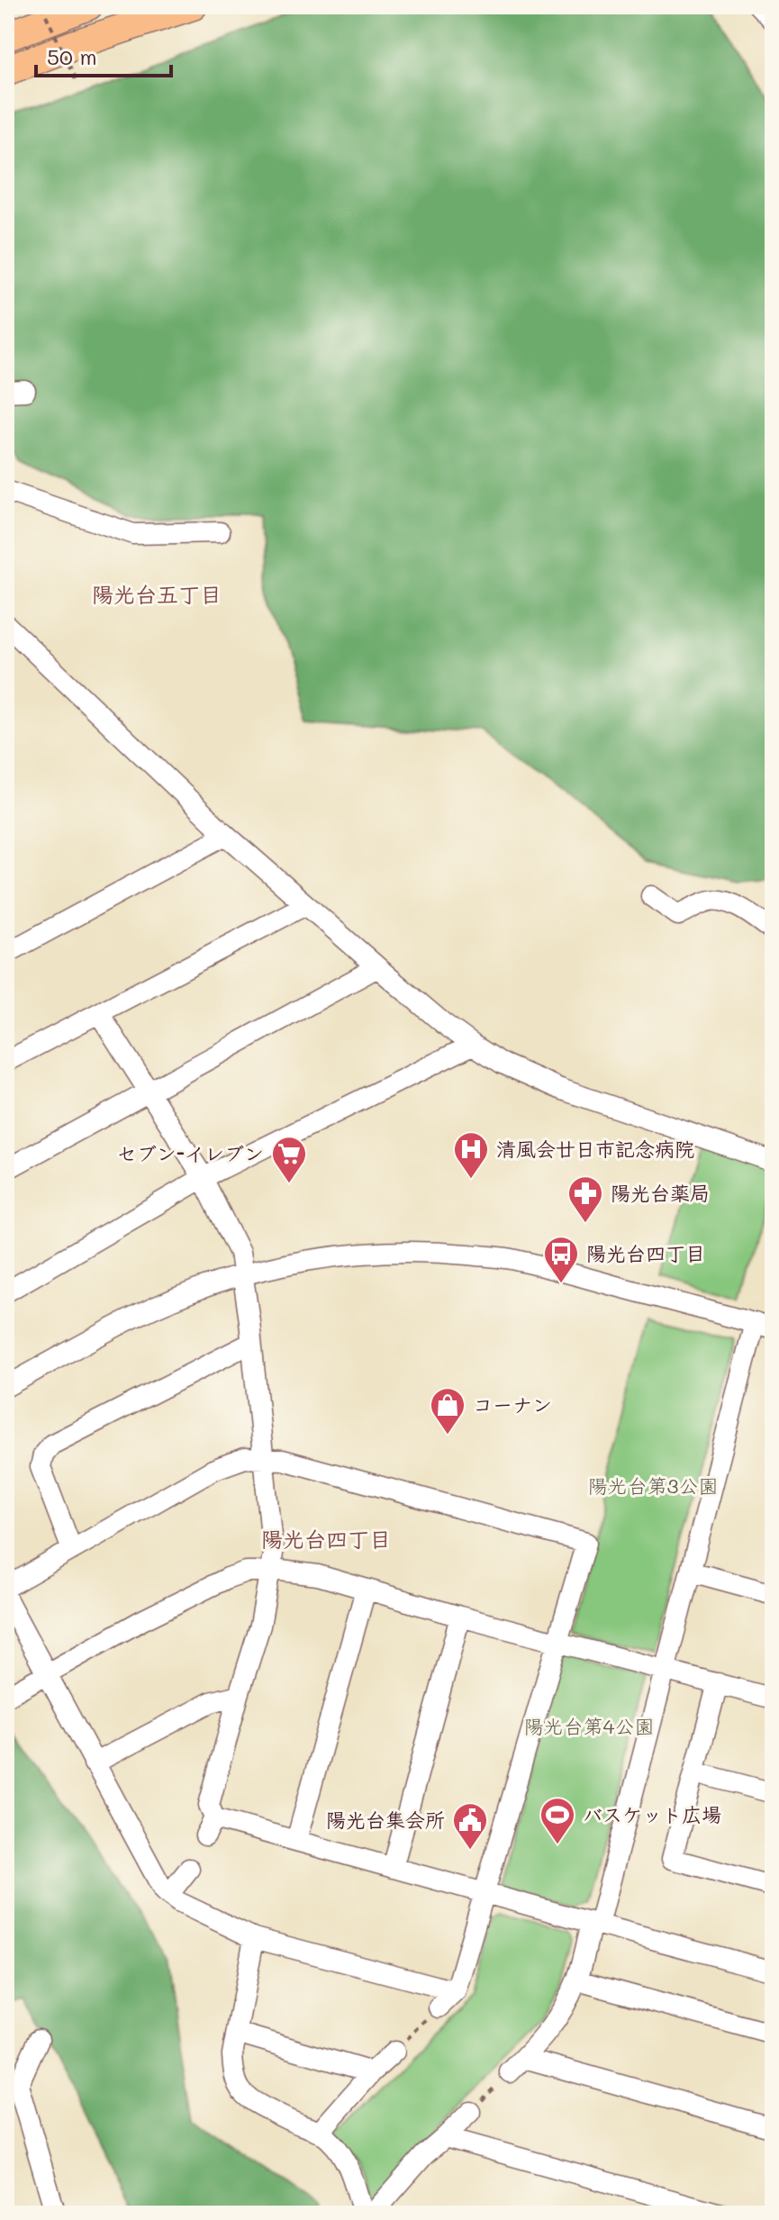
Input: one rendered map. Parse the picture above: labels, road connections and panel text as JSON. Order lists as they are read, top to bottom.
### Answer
{
  "districts": ["陽光台五丁目", "陽光台四丁目"],
  "parks": ["陽光台第3公園", "陽光台第4公園"],
  "places": {
    "hospital": ["清風会廿日市記念病院"],
    "supermarket": ["セブン-イレブン"],
    "pharmacy": ["陽光台薬局"],
    "bus stop": ["陽光台四丁目"],
    "shop": ["コーナン"],
    "sports": ["バスケット広場"],
    "public building": ["陽光台集会所"]
  },
  "scale_bar": "50 m"
}
